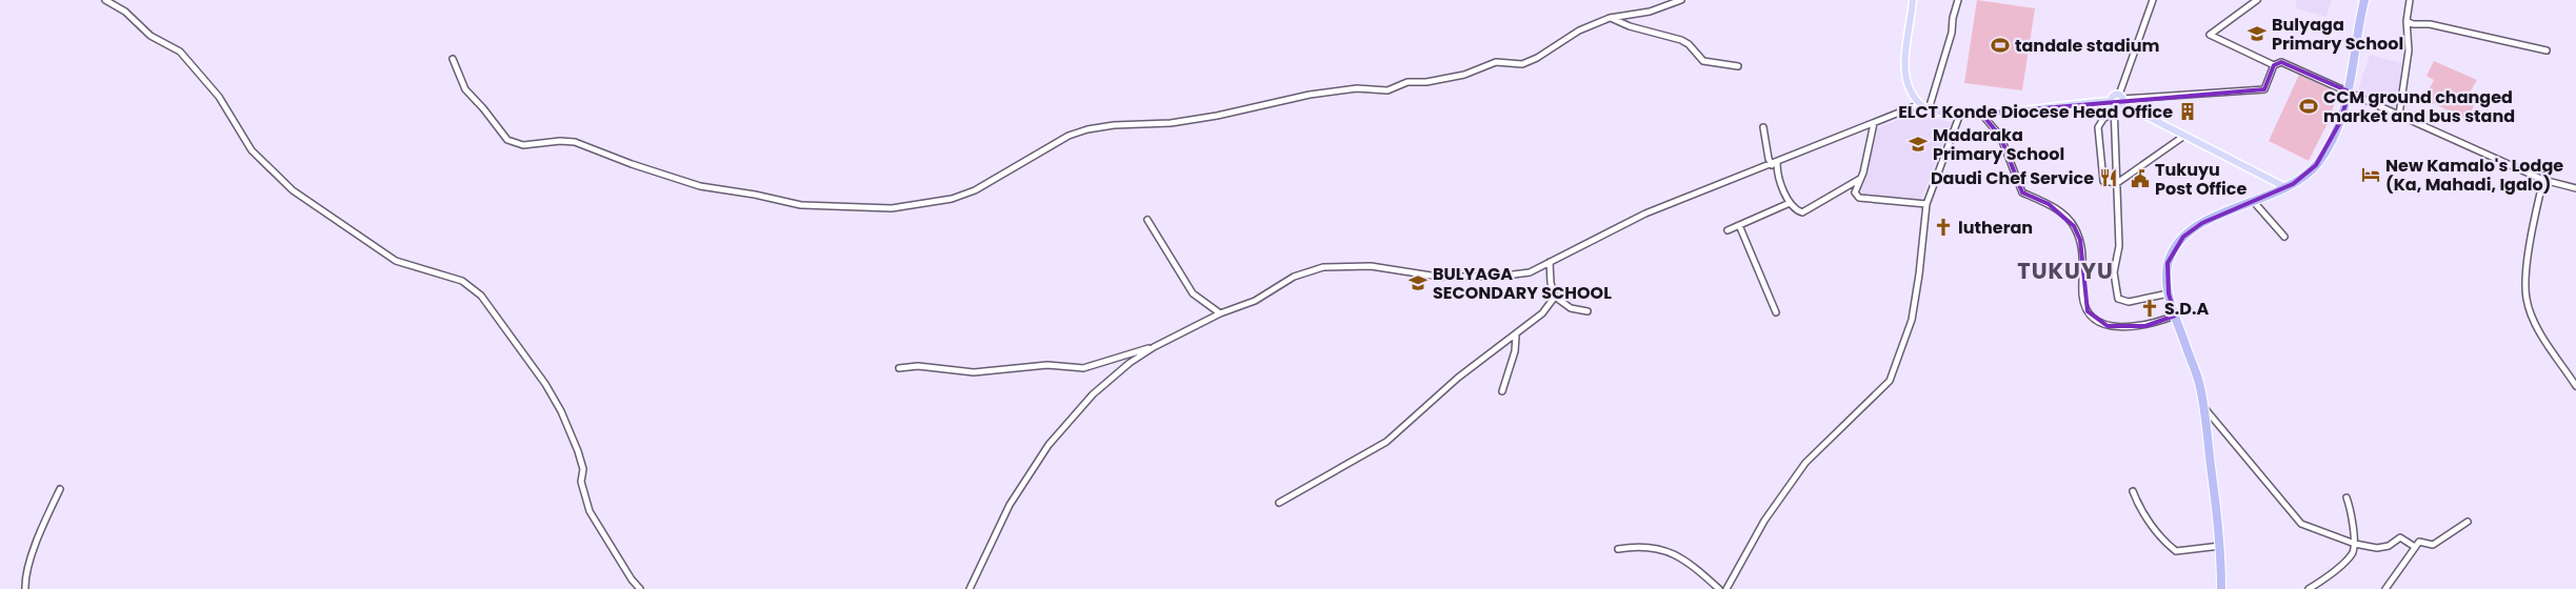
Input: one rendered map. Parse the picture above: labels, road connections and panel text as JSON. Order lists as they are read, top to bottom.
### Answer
{
  "districts": ["TUKUYU"],
  "places": {
    "school or university": ["Bulyaga Primary School", "Madaraka Primary School", "BULYAGA SECONDARY SCHOOL"],
    "sports": ["tandale stadium", "CCM ground changed market and bus stand"],
    "building": ["ELCT Konde Diocese Head Office"],
    "hotel": ["New Kamalo's Lodge (Ka, Mahadi, Igalo)"],
    "restaurant": ["Daudi Chef Service"],
    "public building": ["Tukuyu Post Office"],
    "church": ["lutheran", "S.D.A"]
  }
}
